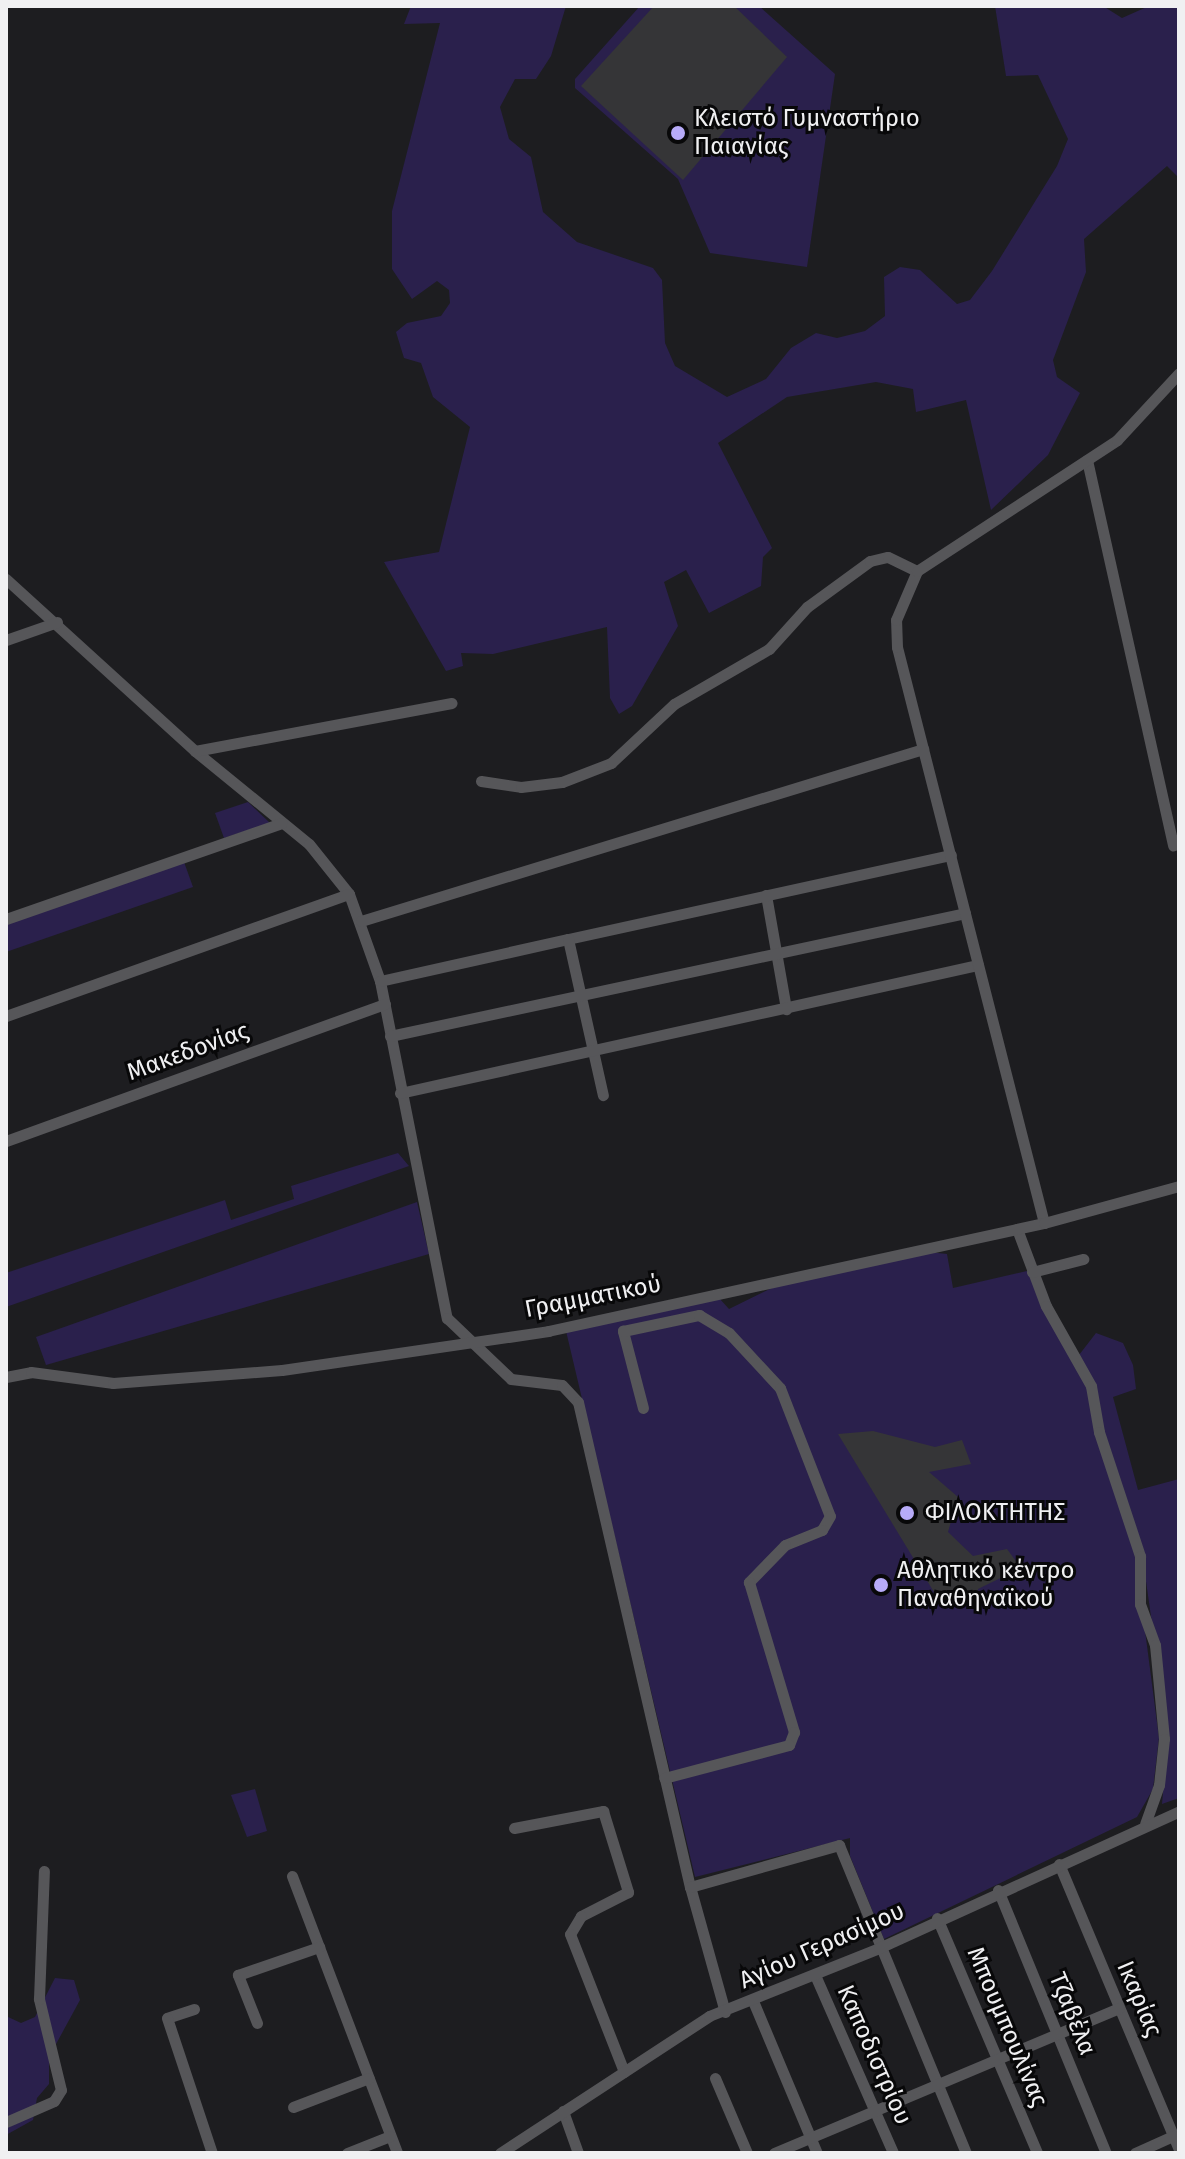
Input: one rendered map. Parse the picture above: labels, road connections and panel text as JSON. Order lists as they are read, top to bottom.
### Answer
{
  "streets": {
    "street": [
      "Μακεδονίας",
      "Γραμματικού",
      "Αγίου Γερασίμου",
      "Ικαρίας",
      "Τζαβέλα",
      "Μπουμπουλίνας",
      "Καποδιστρίου"
    ]
  },
  "crossings": [
    ["Αγίου Γερασίμου", "Ικαρίας"],
    ["Αγίου Γερασίμου", "Τζαβέλα"],
    ["Αγίου Γερασίμου", "Μπουμπουλίνας"],
    ["Αγίου Γερασίμου", "Καποδιστρίου"]
  ],
  "places": ["Κλειστό Γυμναστήριο Παιανίας", "ΦΙΛΟΚΤΗΤΗΣ", "Αθλητικό κέντρο Παναθηναϊκού"]
}
